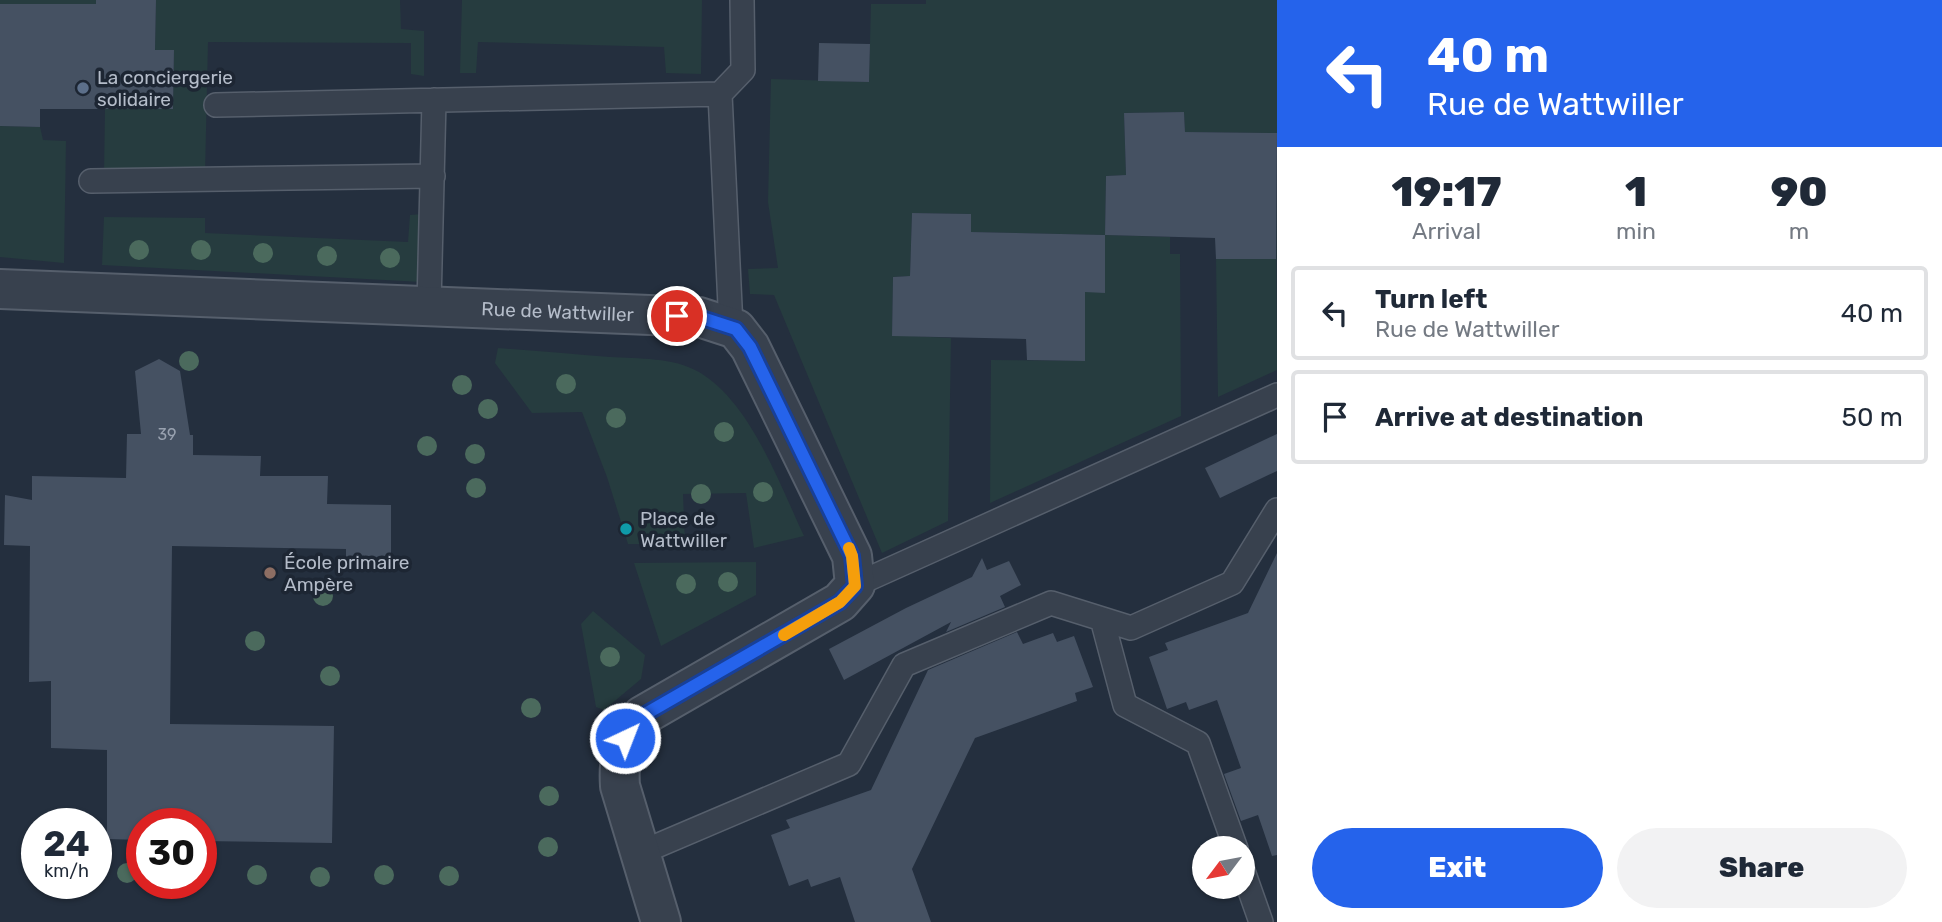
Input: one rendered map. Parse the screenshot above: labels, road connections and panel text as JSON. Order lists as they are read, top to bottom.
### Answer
{
  "streets": {
    "street": ["Rue de Wattwiller"]
  },
  "places": ["La conciergerie solidaire", "Place de Wattwiller", "École primaire Ampère"],
  "house_numbers": ["39"],
  "north": "bottom left",
  "page": {
    "turn": ["40 m", "Rue de Wattwiller"],
    "eta": [
      "19:17",
      "Arrival",
      "1",
      "min",
      "90",
      "m"
    ],
    "list": [
      {
        "name": "Turn left",
        "note": "Rue de Wattwiller",
        "value": "40 m"
      },
      {
        "name": "Arrive at destination",
        "value": "50 m"
      }
    ],
    "speed": "24 km/h",
    "limit": "30",
    "buttons": ["Exit", "Share"]
  }
}
